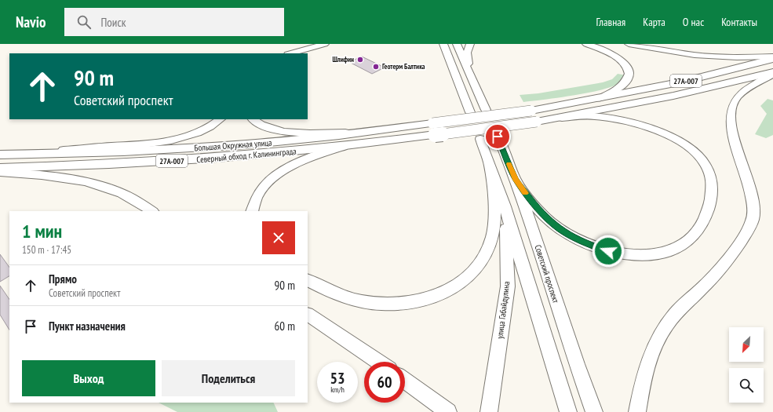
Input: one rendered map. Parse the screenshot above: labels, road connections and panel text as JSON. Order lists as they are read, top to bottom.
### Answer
{
  "streets": {
    "highway": ["27А-007", "Большая Окружная улица", "Северный обход г. Калининграда"],
    "main road": ["Советский проспект", "улица Габайдулина"]
  },
  "crossings": [
    ["27А-007", "Большая Окружная улица"],
    ["27А-007", "Северный обход г. Калининграда"]
  ],
  "places": ["Шлифин", "Геотерм Балтика"],
  "north": "bottom left",
  "page": {
    "header": "Navio",
    "search": "Поиск",
    "nav": [
      "Главная",
      "Карта",
      "О нас",
      "Контакты"
    ],
    "turn": ["90 m", "Советский проспект"],
    "heading": ["1 мин", "150 m · 17:45"],
    "list": [
      {
        "name": "Прямо",
        "note": "Советский проспект",
        "value": "90 m"
      },
      {
        "name": "Пункт назначения",
        "value": "60 m"
      }
    ],
    "buttons": ["Выход", "Поделиться"],
    "speed": "53 km/h",
    "limit": "60"
  }
}
